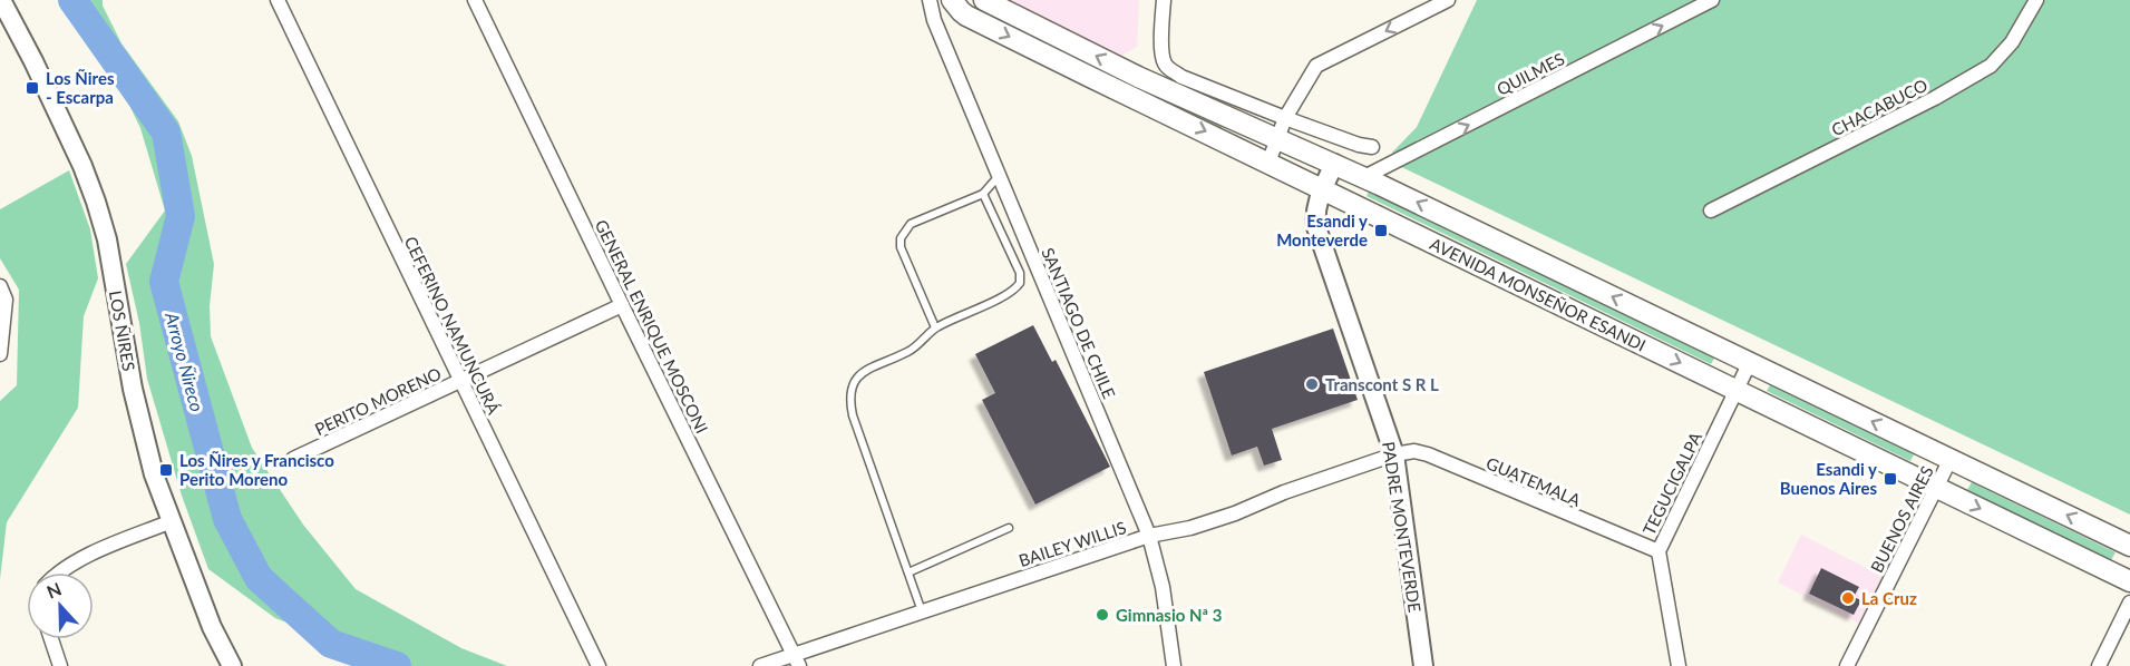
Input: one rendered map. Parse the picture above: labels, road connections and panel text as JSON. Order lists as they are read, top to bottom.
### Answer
{
  "streets": {
    "main road": ["AVENIDA MONSEÑOR ESANDI"],
    "street": [
      "QUILMES",
      "CHACABUCO",
      "SANTIAGO DE CHILE",
      "CEFERINO NAMUNCURÁ",
      "GENERAL ENRIQUE MOSCONI",
      "LOS ÑIRES",
      "PERITO MORENO",
      "GUATEMALA",
      "TEGUCIGALPA",
      "BUENOS AIRES",
      "PADRE MONTEVERDE",
      "BAILEY WILLIS"
    ]
  },
  "crossings": [
    ["QUILMES", "AVENIDA MONSEÑOR ESANDI"],
    ["AVENIDA MONSEÑOR ESANDI", "TEGUCIGALPA"],
    ["AVENIDA MONSEÑOR ESANDI", "BUENOS AIRES"],
    ["AVENIDA MONSEÑOR ESANDI", "PADRE MONTEVERDE"],
    ["SANTIAGO DE CHILE", "BAILEY WILLIS"],
    ["CEFERINO NAMUNCURÁ", "PERITO MORENO"],
    ["GENERAL ENRIQUE MOSCONI", "PERITO MORENO"],
    ["GENERAL ENRIQUE MOSCONI", "BAILEY WILLIS"],
    ["GUATEMALA", "TEGUCIGALPA"],
    ["GUATEMALA", "PADRE MONTEVERDE"],
    ["GUATEMALA", "BAILEY WILLIS"],
    ["PADRE MONTEVERDE", "BAILEY WILLIS"]
  ],
  "one_way": ["QUILMES"],
  "water": ["Arroyo Ñireco"],
  "places": {
    "transit": [
      "Los Ñires - Escarpa",
      "Esandi y Monteverde",
      "Los Ñires y Francisco Perito Moreno",
      "Esandi y Buenos Aires"
    ],
    "other": ["Transcont S R L", "La Cruz", "Gimnasio Nª 3"]
  },
  "north": "top"
}
